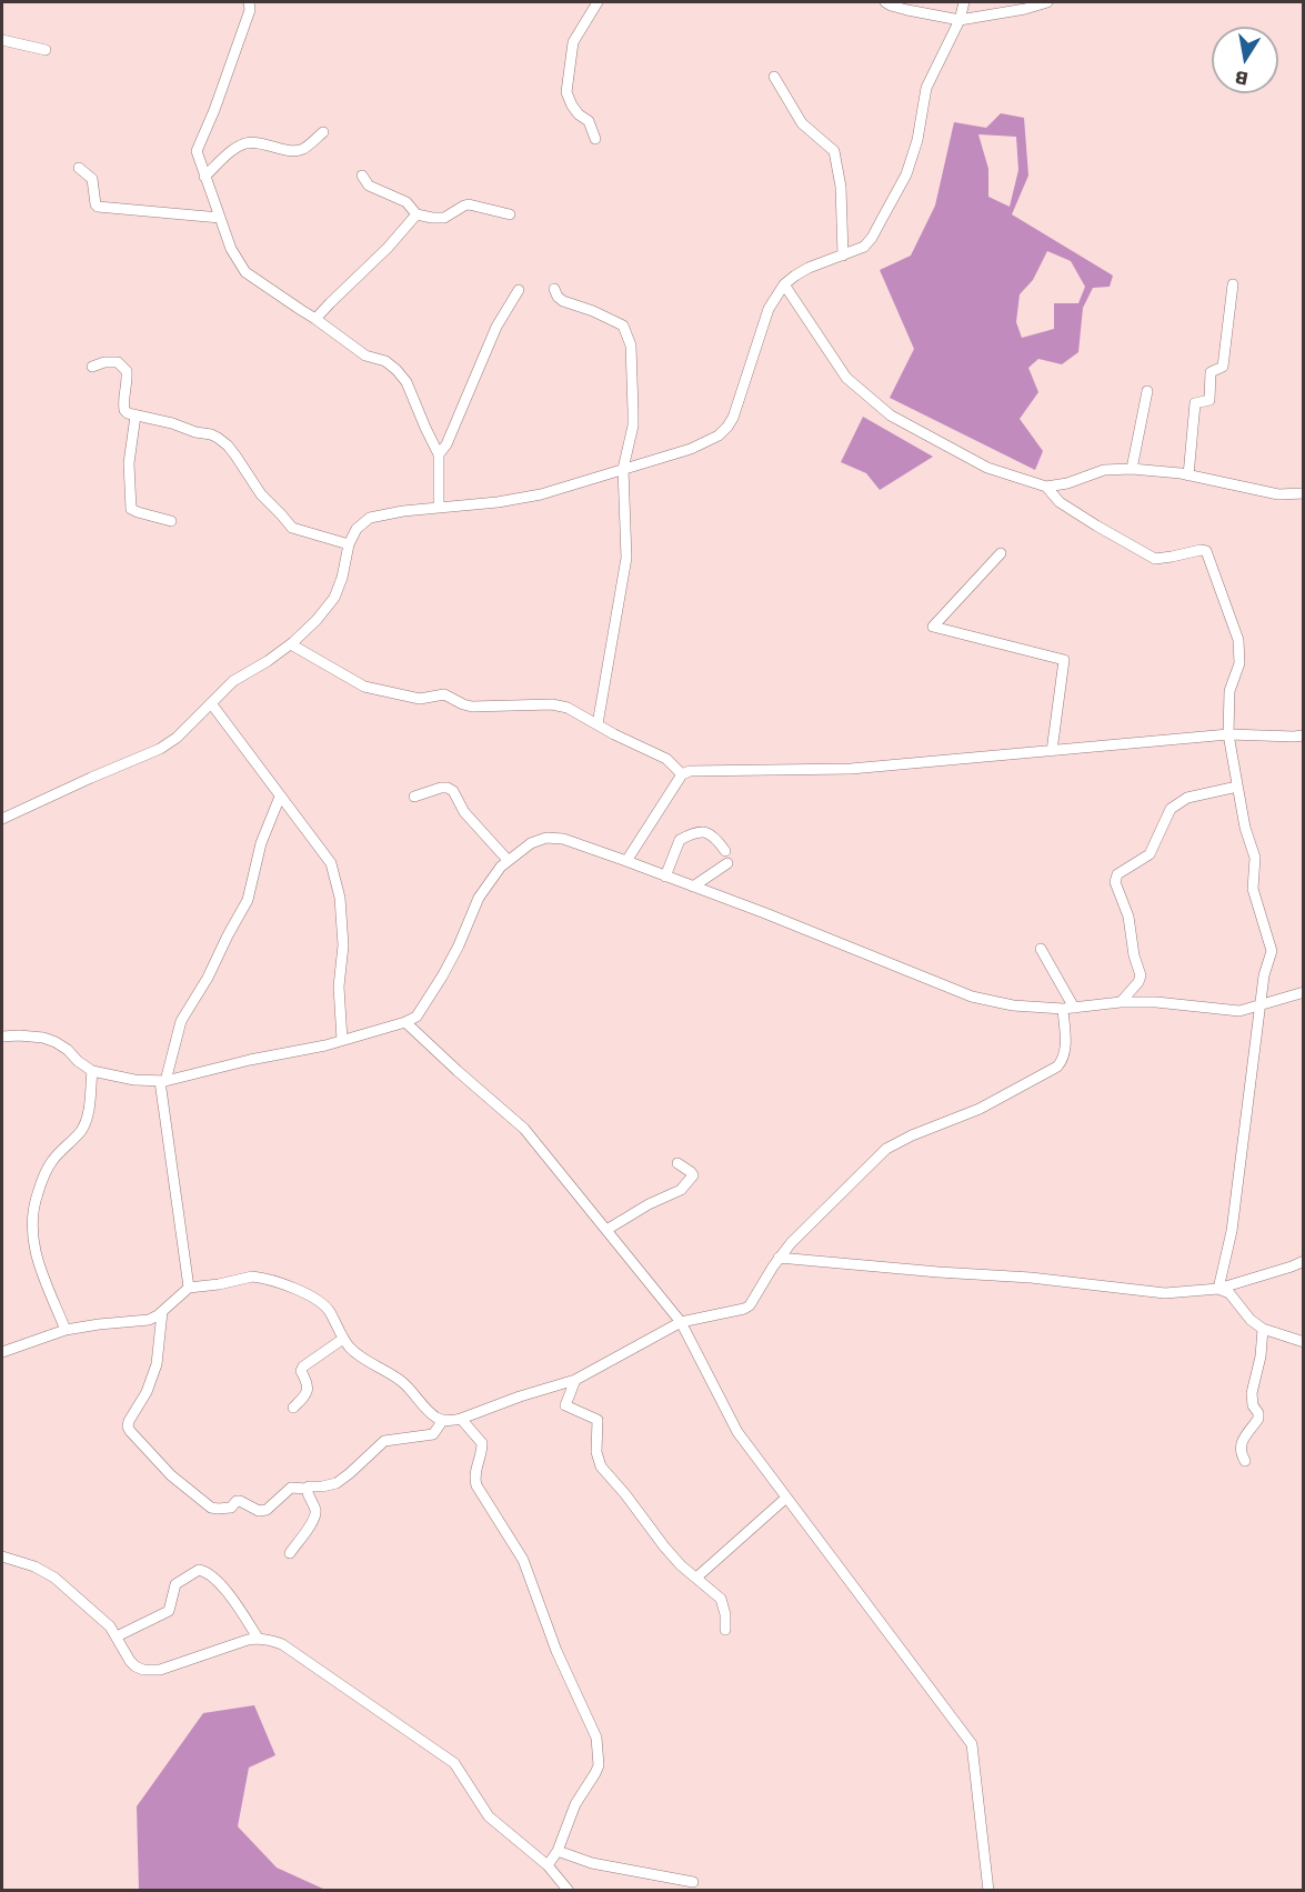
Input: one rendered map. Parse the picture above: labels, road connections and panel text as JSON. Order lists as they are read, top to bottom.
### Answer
{
  "north": "bottom"
}
